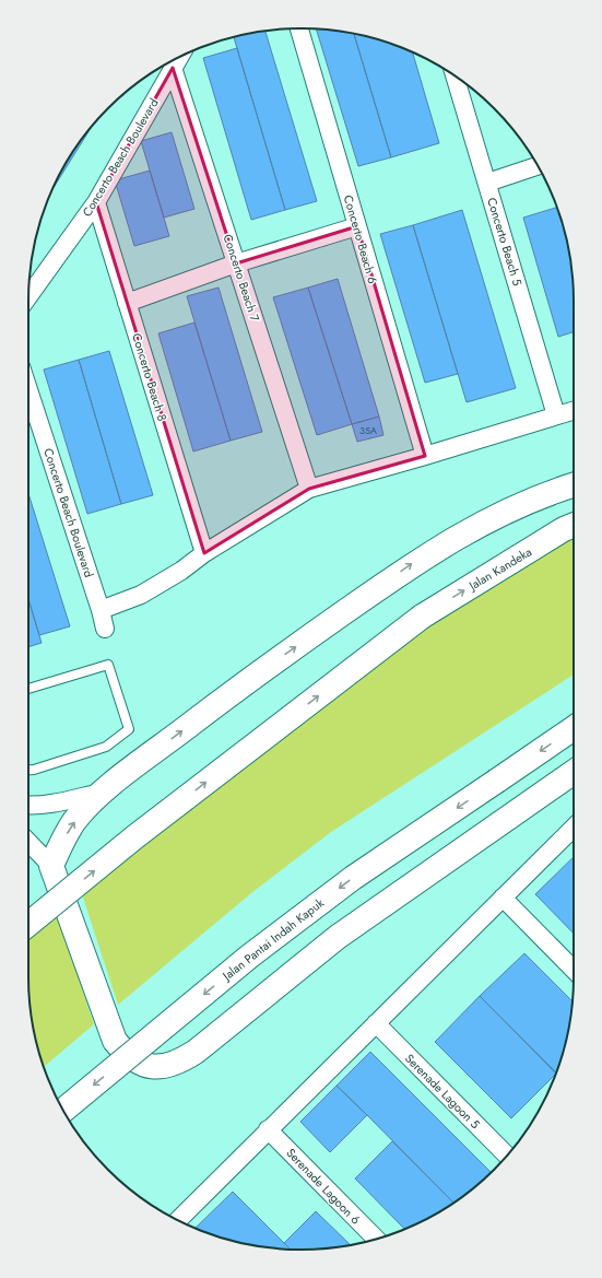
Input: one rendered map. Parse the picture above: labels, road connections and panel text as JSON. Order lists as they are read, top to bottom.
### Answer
{
  "streets": {
    "main road": ["Jalan Kandeka", "Jalan Pantai Indah Kapuk"],
    "street": [
      "Concerto Beach Boulevard",
      "Concerto Beach 6",
      "Concerto Beach 5",
      "Concerto Beach 7",
      "Concerto Beach 8",
      "Serenade Lagoon 5",
      "Serenade Lagoon 6"
    ]
  },
  "crossings": [
    ["Concerto Beach Boulevard", "Concerto Beach 7"],
    ["Concerto Beach Boulevard", "Concerto Beach 8"]
  ],
  "one_way": ["Jalan Pantai Indah Kapuk"],
  "house_numbers": ["35A"]
}
